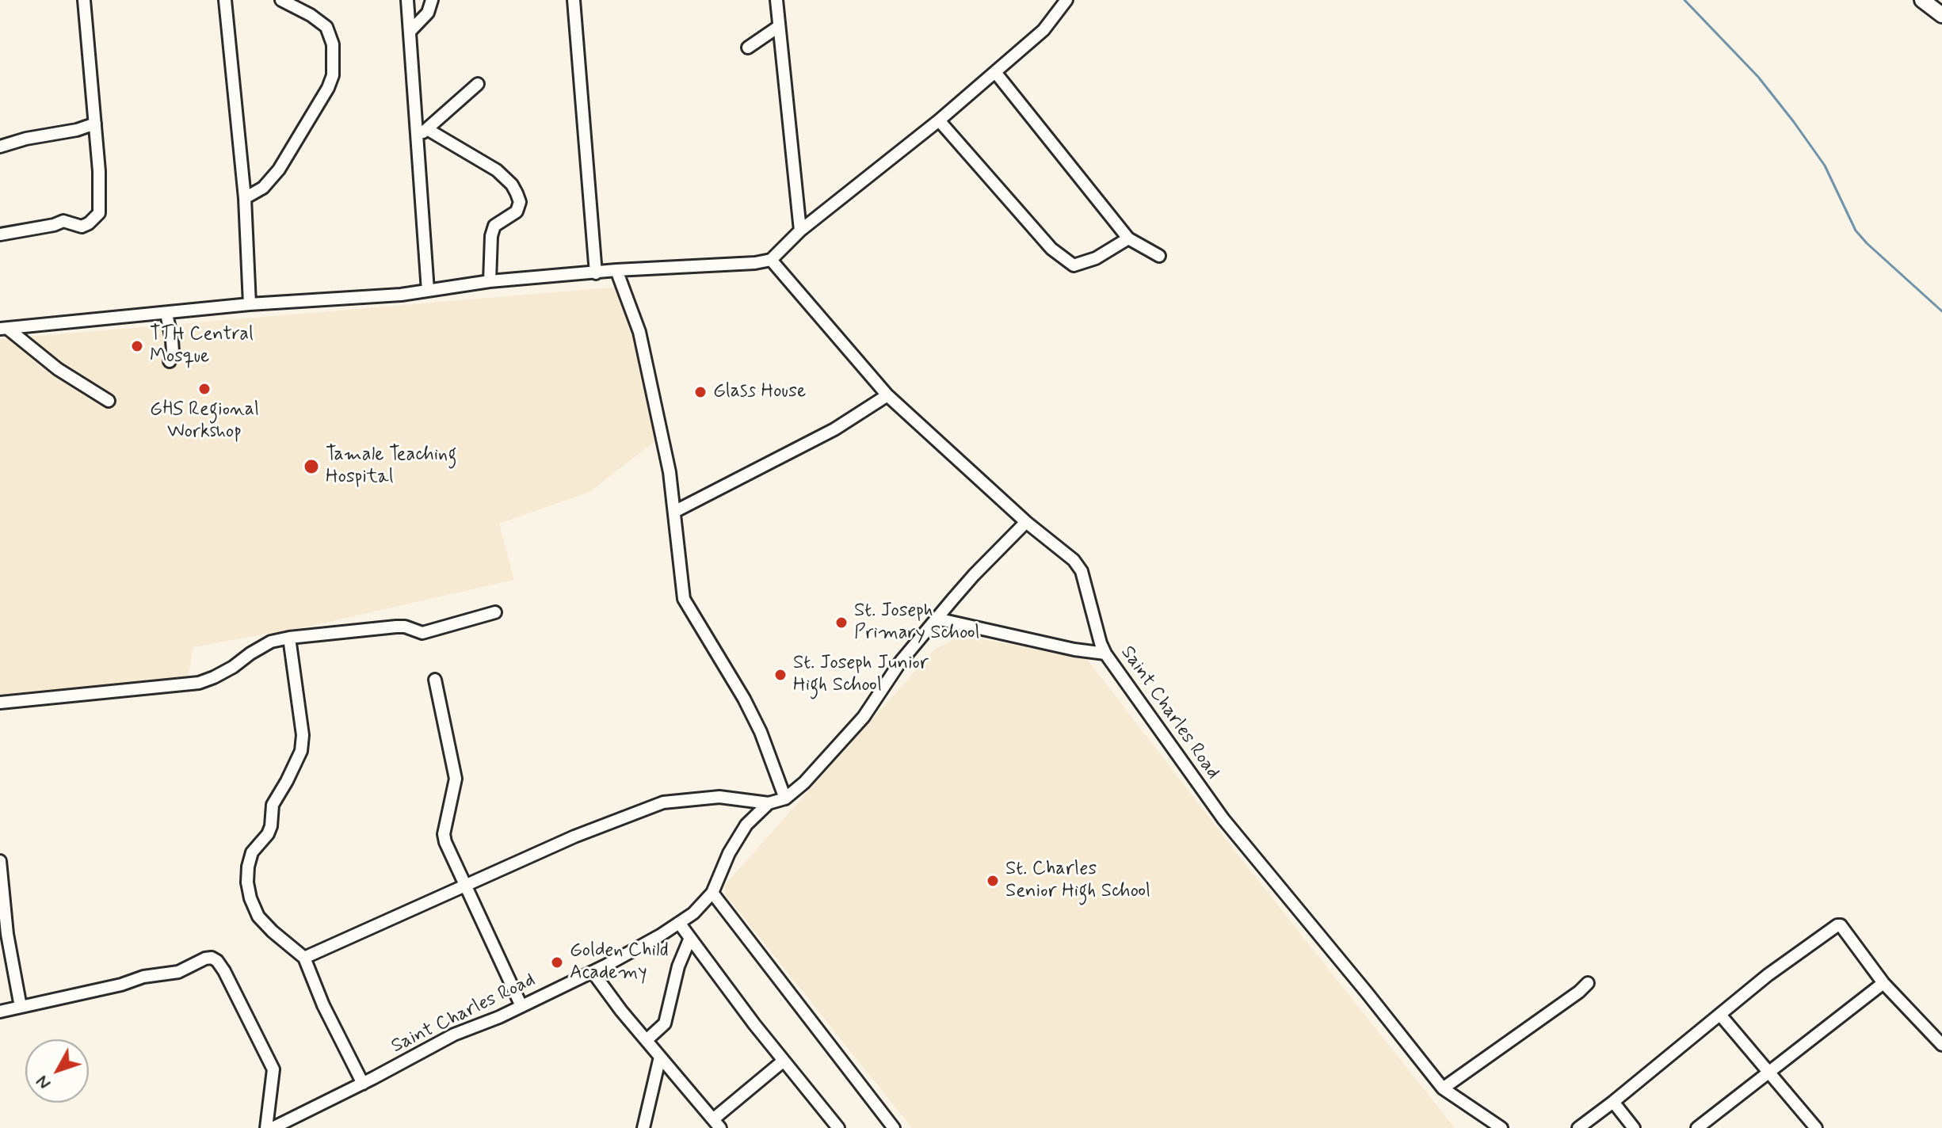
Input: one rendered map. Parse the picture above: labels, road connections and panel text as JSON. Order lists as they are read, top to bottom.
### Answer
{
  "streets": {
    "street": ["Saint Charles Road"]
  },
  "places": [
    "TTH Central Mosque",
    "GHS Regional Workshop",
    "Glass House",
    "Tamale Teaching Hospital",
    "St. Joseph Primary School",
    "St. Joseph Junior High School",
    "St. Charles Senior High School",
    "Golden Child Academy"
  ],
  "north": "bottom left"
}
